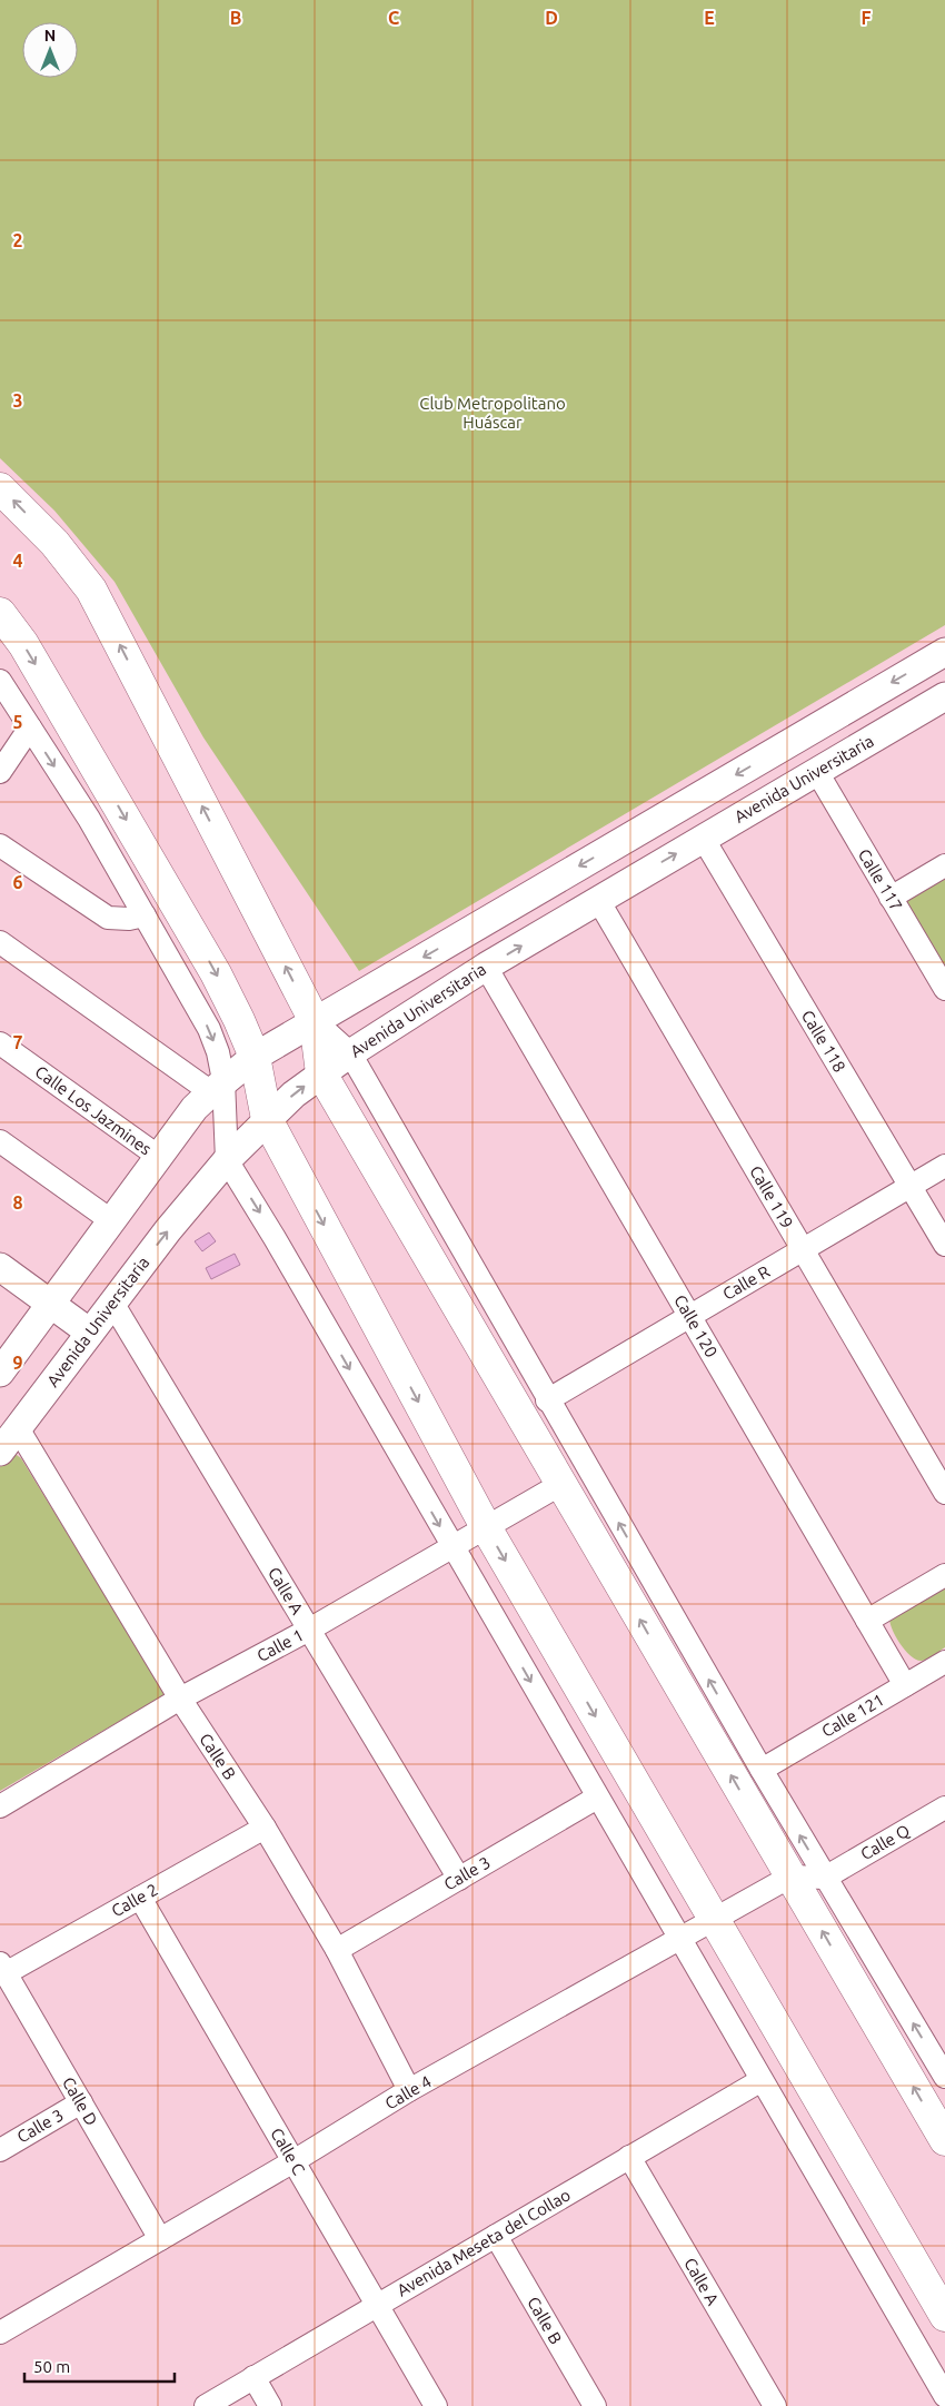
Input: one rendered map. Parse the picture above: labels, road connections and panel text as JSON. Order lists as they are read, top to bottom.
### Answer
{
  "streets": {
    "street": [
      "Avenida Universitaria",
      "Calle 117",
      "Calle 118",
      "Calle Los Jazmines",
      "Calle 119",
      "Calle R",
      "Calle 120",
      "Calle A",
      "Calle 1",
      "Calle 121",
      "Calle B",
      "Calle Q",
      "Calle 3",
      "Calle 2",
      "Calle 4",
      "Calle D",
      "Calle C",
      "Avenida Meseta del Collao"
    ]
  },
  "crossings": [
    ["Avenida Universitaria", "Calle 117"],
    ["Avenida Universitaria", "Calle 118"],
    ["Avenida Universitaria", "Calle 119"],
    ["Avenida Universitaria", "Calle 120"],
    ["Avenida Universitaria", "Calle A"],
    ["Avenida Universitaria", "Calle B"],
    ["Calle 118", "Calle R"],
    ["Calle 119", "Calle R"],
    ["Calle R", "Calle 120"],
    ["Calle 120", "Calle 121"],
    ["Calle A", "Calle 1"],
    ["Calle A", "Calle 3"],
    ["Calle A", "Avenida Meseta del Collao"],
    ["Calle 1", "Calle B"],
    ["Calle B", "Calle 3"],
    ["Calle B", "Calle 2"],
    ["Calle B", "Calle 4"],
    ["Calle B", "Avenida Meseta del Collao"],
    ["Calle 3", "Calle D"],
    ["Calle 2", "Calle D"],
    ["Calle 2", "Calle C"],
    ["Calle 4", "Calle D"],
    ["Calle 4", "Calle C"],
    ["Calle C", "Avenida Meseta del Collao"]
  ],
  "parks": ["Club Metropolitano Huáscar"],
  "scale_bar": "50 m",
  "north": "top",
  "grid": {
    "columns": [
      "B",
      "C",
      "D",
      "E",
      "F"
    ],
    "rows": [
      "2",
      "3",
      "4",
      "5",
      "6",
      "7",
      "8",
      "9"
    ]
  }
}
